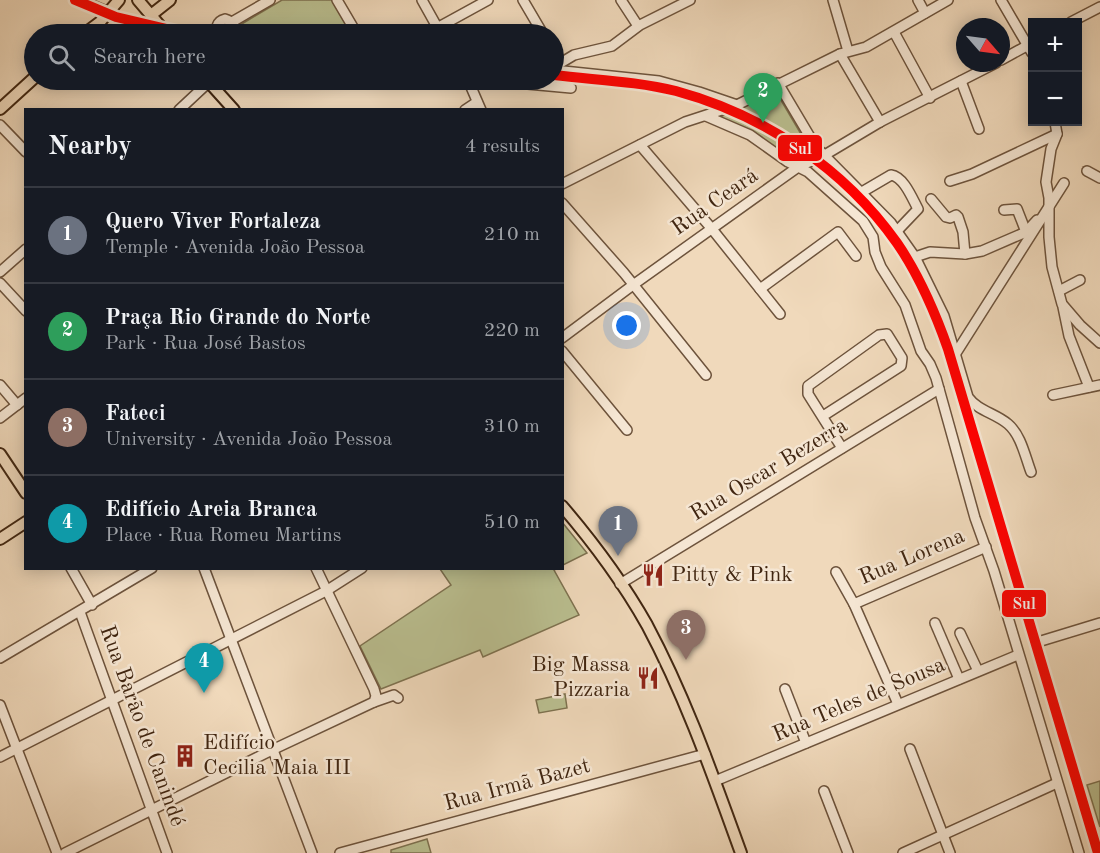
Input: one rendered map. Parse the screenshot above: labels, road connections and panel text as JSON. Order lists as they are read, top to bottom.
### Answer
{
  "streets": {
    "street": [
      "Rua Ceará",
      "Rua Oscar Bezerra",
      "Rua Lorena",
      "Rua Teles de Sousa",
      "Rua Barão de Canindé",
      "Rua Irmã Bazet"
    ]
  },
  "places": {
    "restaurant": ["Pitty & Pink", "Big Massa Pizzaria"],
    "building": ["Edifício Cecilia Maia III"]
  },
  "lines": ["transit line Sul"],
  "north": "bottom right",
  "page": {
    "map_buttons": ["+", "−"],
    "search": "Search here",
    "pins": [
      "2",
      "1",
      "3",
      "4"
    ],
    "heading": ["Nearby", "4 results"],
    "list": [
      {
        "mark": "1",
        "name": "Quero Viver Fortaleza",
        "note": "Temple · Avenida João Pessoa",
        "value": "210 m"
      },
      {
        "mark": "2",
        "name": "Praça Rio Grande do Norte",
        "note": "Park · Rua José Bastos",
        "value": "220 m"
      },
      {
        "mark": "3",
        "name": "Fateci",
        "note": "University · Avenida João Pessoa",
        "value": "310 m"
      },
      {
        "mark": "4",
        "name": "Edifício Areia Branca",
        "note": "Place · Rua Romeu Martins",
        "value": "510 m"
      }
    ]
  }
}
